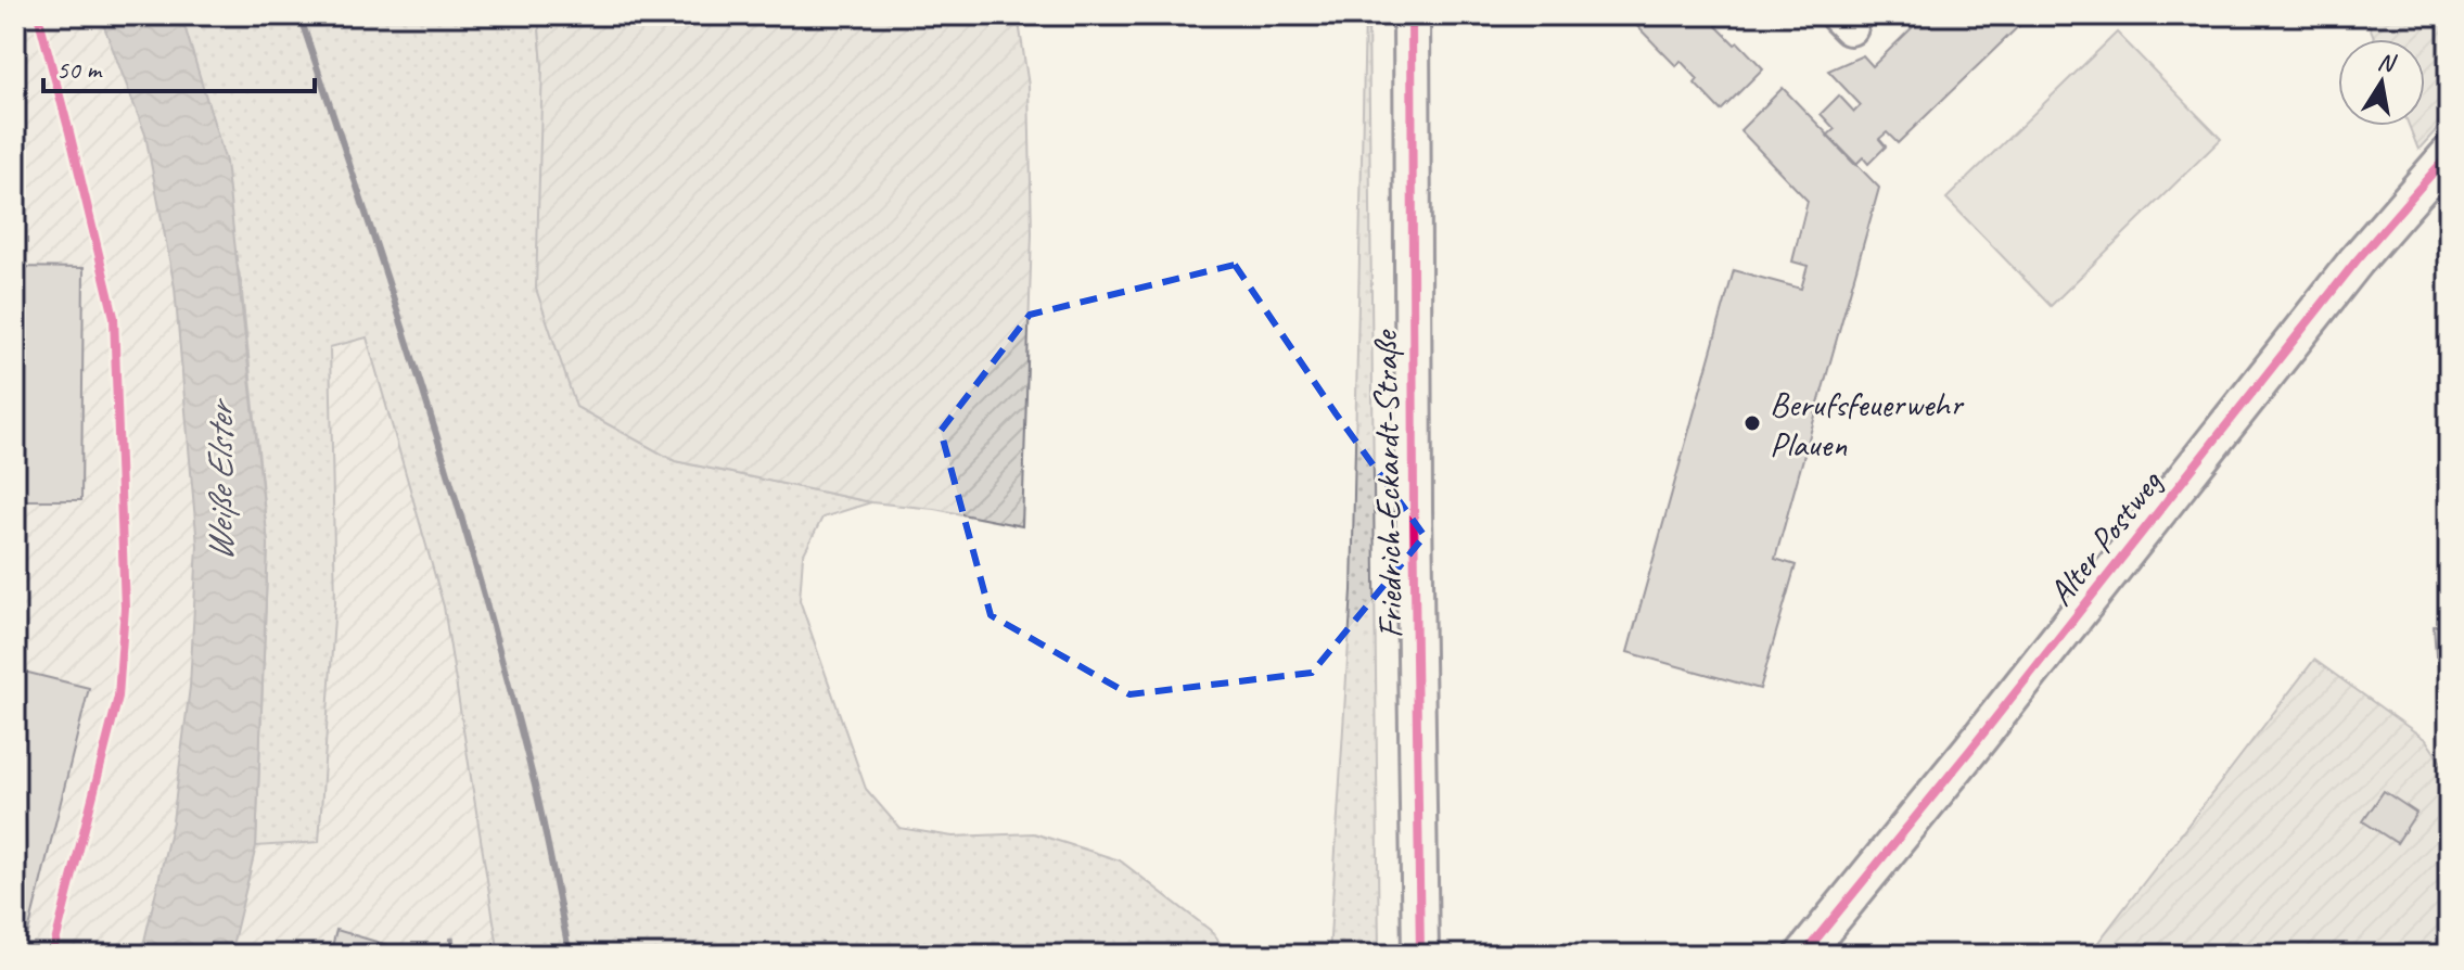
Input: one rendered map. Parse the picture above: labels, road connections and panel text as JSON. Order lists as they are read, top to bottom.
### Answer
{
  "streets": {
    "street": ["Friedrich-Eckardt-Straße", "Alter Postweg"]
  },
  "water": ["Weiße Elster"],
  "places": ["Berufsfeuerwehr Plauen"],
  "scale_bar": "50 m",
  "north": "top"
}
